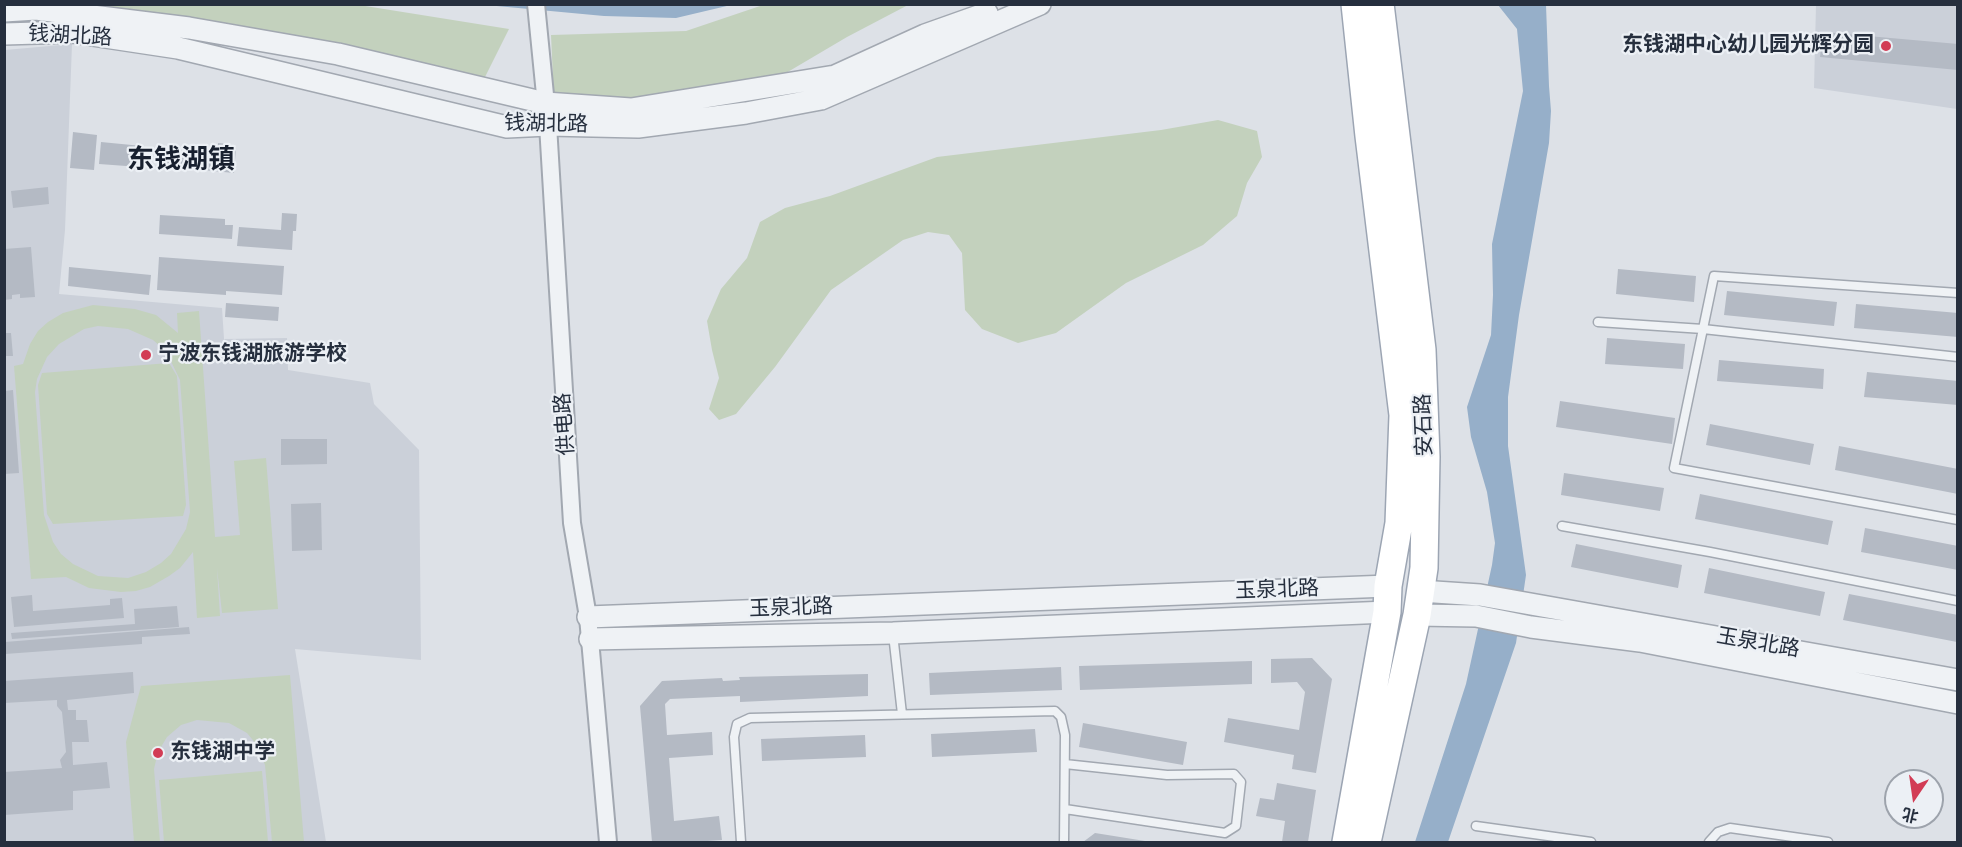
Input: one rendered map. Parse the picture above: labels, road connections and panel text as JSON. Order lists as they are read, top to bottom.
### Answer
{
  "streets": {
    "main road": ["安石路", "玉泉北路"],
    "street": ["钱湖北路", "供电路"]
  },
  "crossings": [
    ["钱湖北路", "供电路"],
    ["供电路", "玉泉北路"],
    ["安石路", "玉泉北路"]
  ],
  "districts": ["东钱湖镇"],
  "places": ["东钱湖中心幼儿园光辉分园", "宁波东钱湖旅游学校", "东钱湖中学"],
  "north": "bottom"
}
